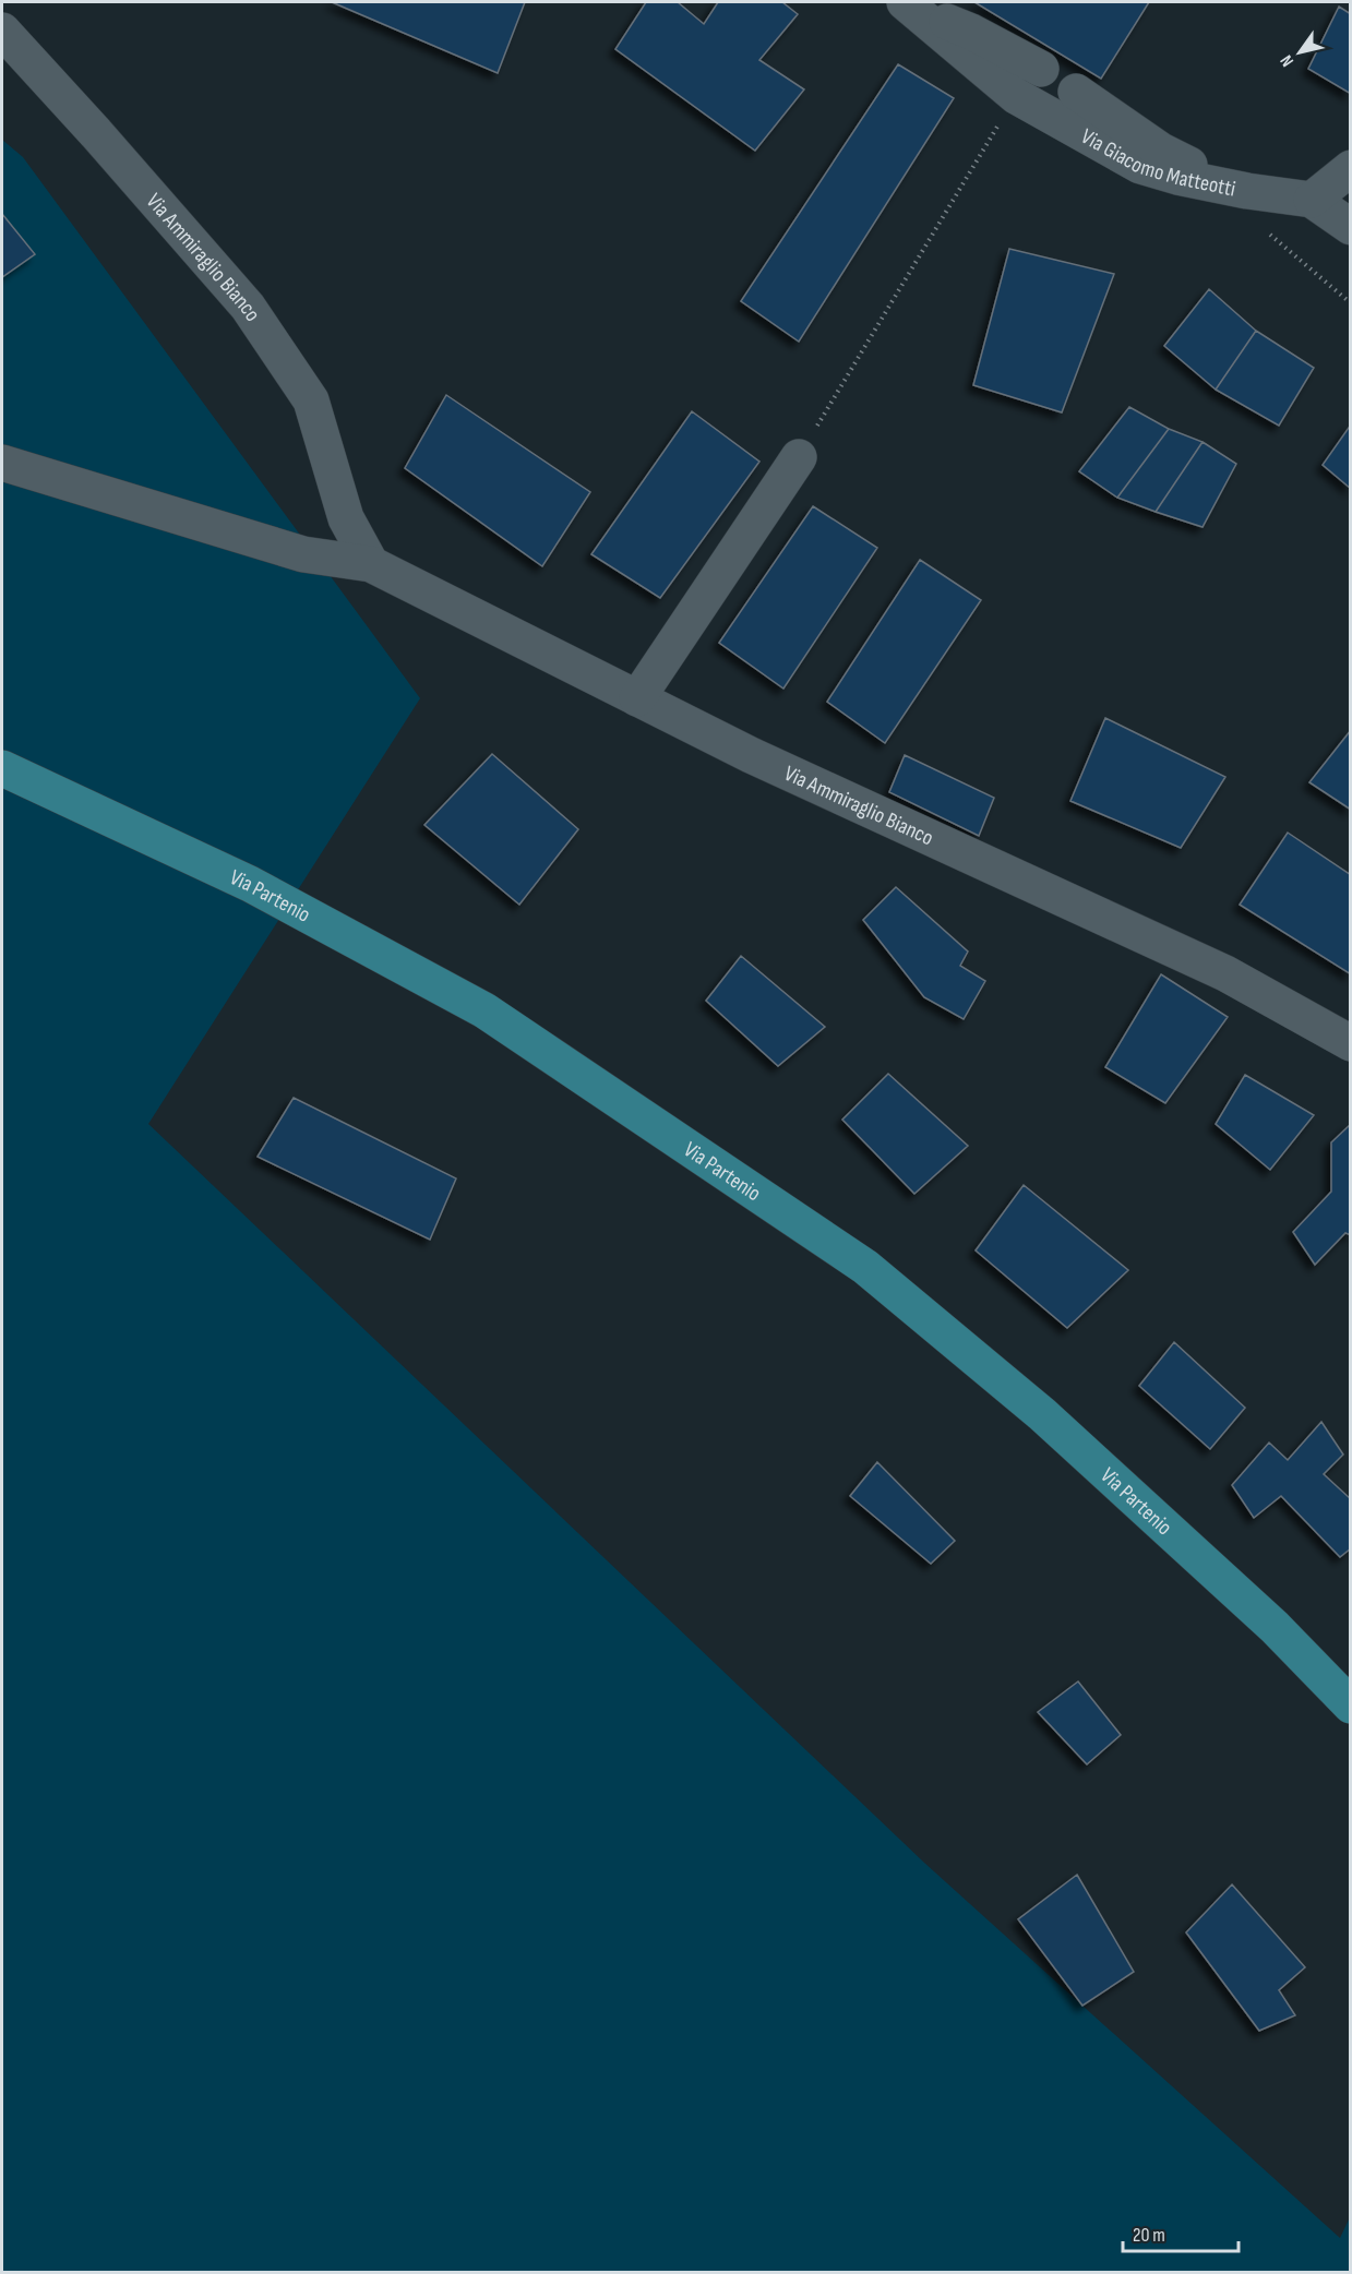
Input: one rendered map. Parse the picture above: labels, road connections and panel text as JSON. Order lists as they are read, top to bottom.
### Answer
{
  "streets": {
    "main road": ["Via Partenio"],
    "street": ["Via Giacomo Matteotti", "Via Ammiraglio Bianco"]
  },
  "scale_bar": "20 m",
  "north": "bottom left"
}
